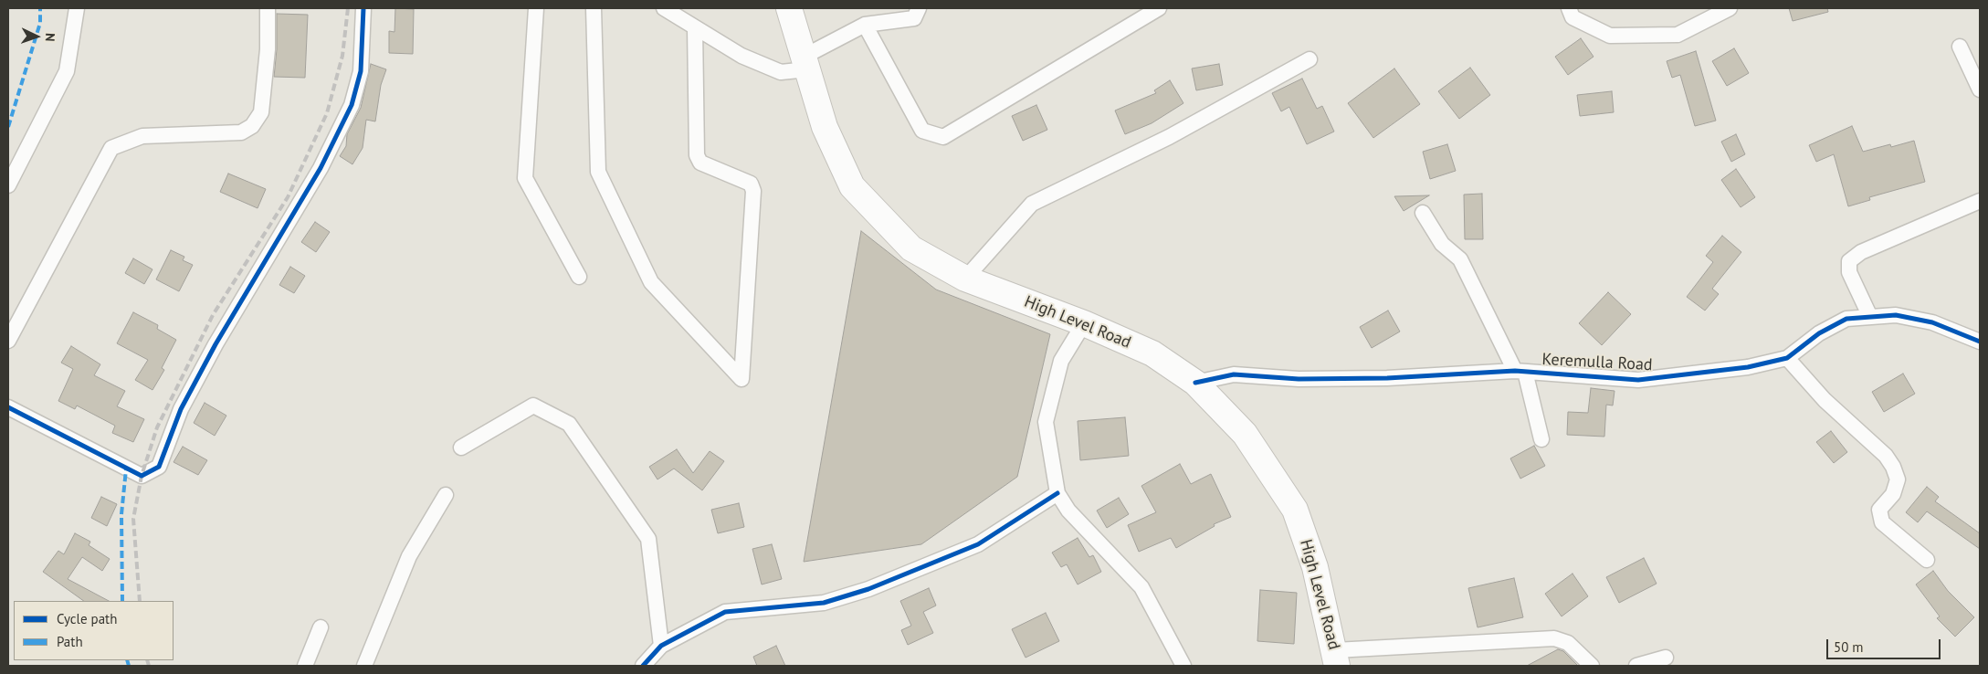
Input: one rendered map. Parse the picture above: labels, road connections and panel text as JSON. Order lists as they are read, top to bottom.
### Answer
{
  "streets": {
    "highway": ["High Level Road"],
    "street": ["Keremulla Road"]
  },
  "crossings": [
    ["High Level Road", "Keremulla Road"]
  ],
  "legend": ["Cycle path", "Path"],
  "scale_bar": "50 m",
  "north": "right"
}
